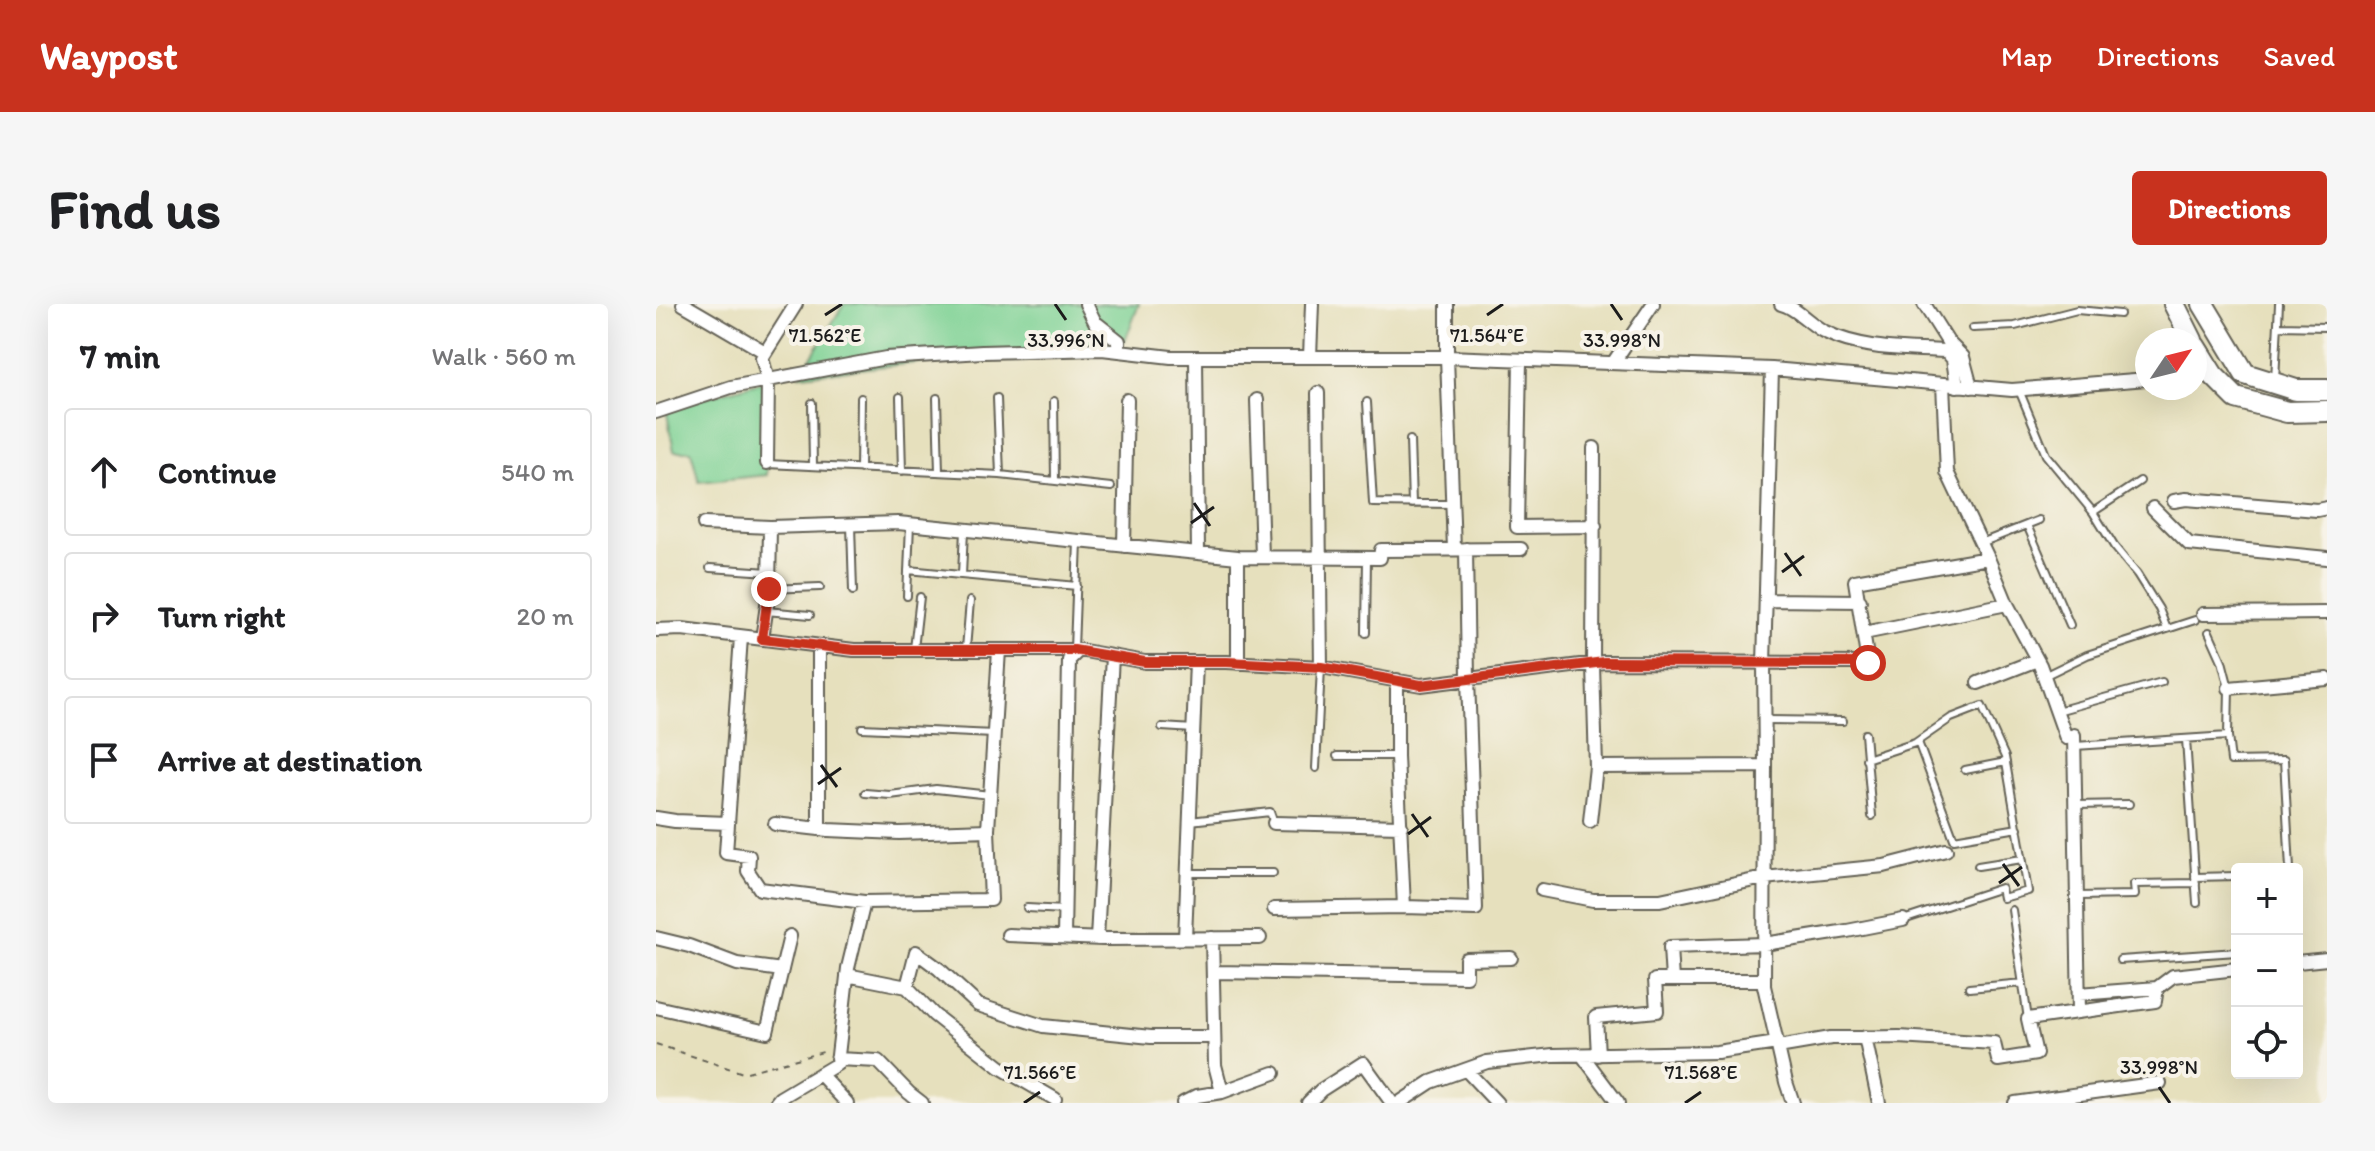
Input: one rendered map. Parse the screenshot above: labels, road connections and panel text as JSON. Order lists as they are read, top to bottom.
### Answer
{
  "north": "top right",
  "page": {
    "header": "Waypost",
    "nav": ["Map", "Directions", "Saved"],
    "buttons": "Directions",
    "title": "Find us",
    "heading": ["7 min", "Walk · 560 m"],
    "list": [
      ["Continue", "540 m"],
      ["Turn right", "20 m"],
      "Arrive at destination"
    ],
    "map_buttons": ["+", "−"]
  },
  "coordinates": [
    "71.562°E",
    "71.564°E",
    "33.996°N",
    "33.998°N",
    "71.566°E",
    "71.568°E"
  ]
}
